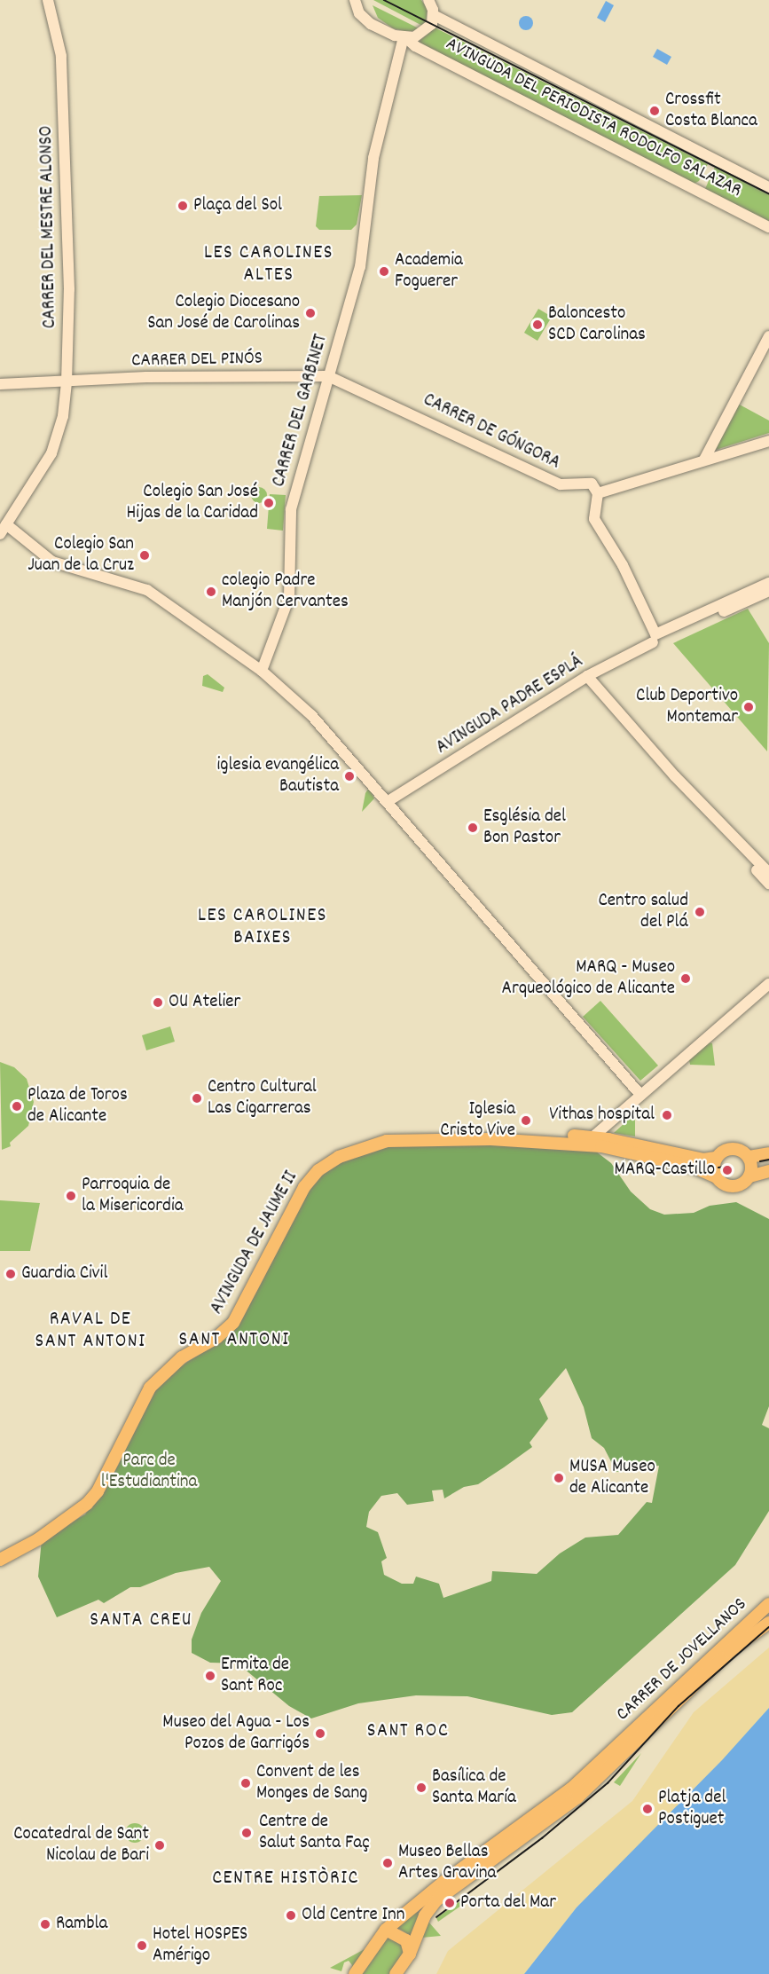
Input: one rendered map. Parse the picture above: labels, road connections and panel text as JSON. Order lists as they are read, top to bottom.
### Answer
{
  "streets": {
    "main road": ["AVINGUDA DE JAUME II", "CARRER DE JOVELLANOS"],
    "street": [
      "AVINGUDA DEL PERIODISTA RODOLFO SALAZAR",
      "CARRER DEL MESTRE ALONSO",
      "CARRER DEL PINÓS",
      "CARRER DEL GARBINET",
      "CARRER DE GÓNGORA",
      "AVINGUDA PADRE ESPLÁ"
    ]
  },
  "crossings": [
    ["AVINGUDA DEL PERIODISTA RODOLFO SALAZAR", "CARRER DEL GARBINET"],
    ["CARRER DEL MESTRE ALONSO", "CARRER DEL PINÓS"],
    ["CARRER DEL PINÓS", "CARRER DEL GARBINET"],
    ["CARRER DEL PINÓS", "CARRER DE GÓNGORA"],
    ["CARRER DEL GARBINET", "CARRER DE GÓNGORA"]
  ],
  "districts": [
    "LES CAROLINES ALTES",
    "LES CAROLINES BAIXES",
    "RAVAL DE SANT ANTONI",
    "SANT ANTONI",
    "SANTA CREU",
    "SANT ROC",
    "CENTRE HISTÒRIC"
  ],
  "parks": ["Parc de l'Estudiantina"],
  "places": [
    "Crossfit Costa Blanca",
    "Plaça del Sol",
    "Academia Foguerer",
    "Colegio Diocesano San José de Carolinas",
    "Baloncesto SCD Carolinas",
    "Colegio San José Hijas de la Caridad",
    "Colegio San Juan de la Cruz",
    "colegio Padre Manjón Cervantes",
    "Club Deportivo Montemar",
    "iglesia evangélica Bautista",
    "Església del Bon Pastor",
    "Centro salud del Plá",
    "MARQ - Museo Arqueológico de Alicante",
    "OU Atelier",
    "Centro Cultural Las Cigarreras",
    "Plaza de Toros de Alicante",
    "Vithas hospital",
    "Iglesia Cristo Vive",
    "MARQ-Castillo",
    "Parroquia de la Misericordia",
    "Guardia Civil",
    "MUSA Museo de Alicante",
    "Ermita de Sant Roc",
    "Museo del Agua - Los Pozos de Garrigós",
    "Convent de les Monges de Sang",
    "Basílica de Santa María",
    "Platja del Postiguet",
    "Centre de Salut Santa Faç",
    "Cocatedral de Sant Nicolau de Bari",
    "Museo Bellas Artes Gravina",
    "Porta del Mar",
    "Old Centre Inn",
    "Rambla",
    "Hotel HOSPES Amérigo"
  ]
}
